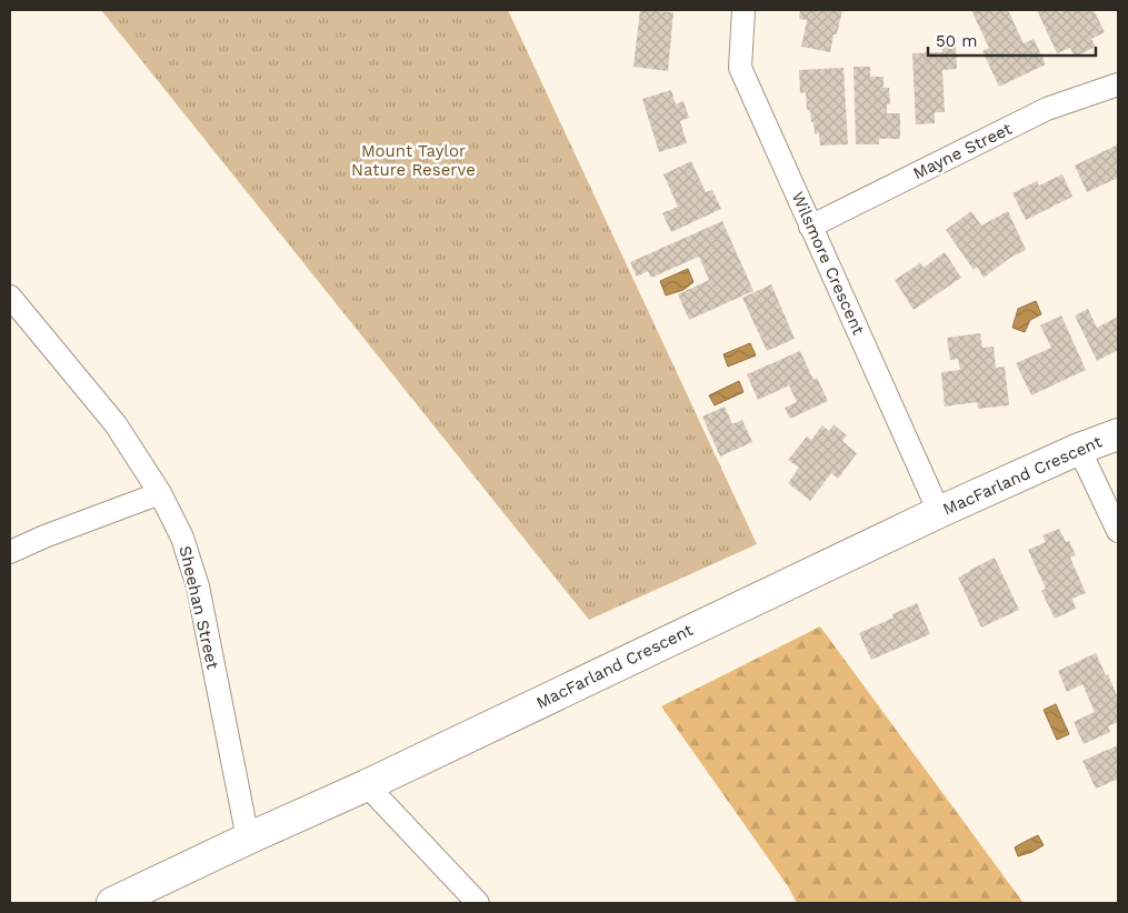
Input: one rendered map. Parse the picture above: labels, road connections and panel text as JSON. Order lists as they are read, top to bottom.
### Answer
{
  "streets": {
    "street": [
      "Mayne Street",
      "Wilsmore Crescent",
      "MacFarland Crescent",
      "Sheehan Street"
    ]
  },
  "crossings": [
    ["Mayne Street", "Wilsmore Crescent"],
    ["Wilsmore Crescent", "MacFarland Crescent"],
    ["MacFarland Crescent", "Sheehan Street"]
  ],
  "parks": ["Mount Taylor Nature Reserve"],
  "scale_bar": "50 m"
}
